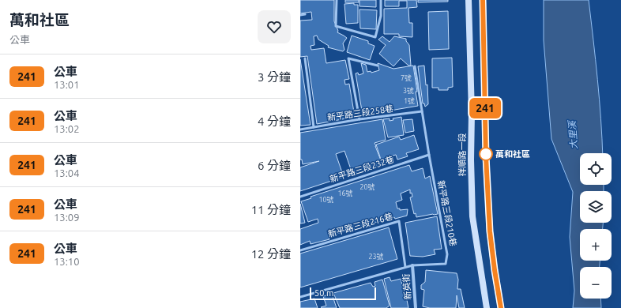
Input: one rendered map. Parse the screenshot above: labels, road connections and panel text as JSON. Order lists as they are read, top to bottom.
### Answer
{
  "streets": {
    "street": ["祥順路一段", "新英街"],
    "lane": [
      "新平路三段258巷",
      "新平路三段232巷",
      "新平路三段210巷",
      "新平路三段216巷"
    ]
  },
  "crossings": [
    ["新平路三段258巷", "新平路三段210巷"],
    ["新平路三段232巷", "新平路三段210巷"],
    ["新平路三段210巷", "新平路三段216巷"],
    ["新平路三段210巷", "新英街"]
  ],
  "water": ["大里溪"],
  "places": ["萬和社區"],
  "lines": ["bus line 241"],
  "house_numbers": [
    "7號",
    "3號",
    "1號",
    "20號",
    "16號",
    "10號",
    "23號"
  ],
  "scale_bar": "50 m",
  "page": {
    "heading": ["萬和社區", "公車"],
    "on_map": "241",
    "list": [
      {
        "mark": "241",
        "name": "公車",
        "note": "13:01",
        "value": "3 分鐘"
      },
      {
        "mark": "241",
        "name": "公車",
        "note": "13:02",
        "value": "4 分鐘"
      },
      {
        "mark": "241",
        "name": "公車",
        "note": "13:04",
        "value": "6 分鐘"
      },
      {
        "mark": "241",
        "name": "公車",
        "note": "13:09",
        "value": "11 分鐘"
      },
      {
        "mark": "241",
        "name": "公車",
        "note": "13:10",
        "value": "12 分鐘"
      }
    ],
    "map_buttons": ["+", "−"],
    "scale": "50 m"
  }
}
